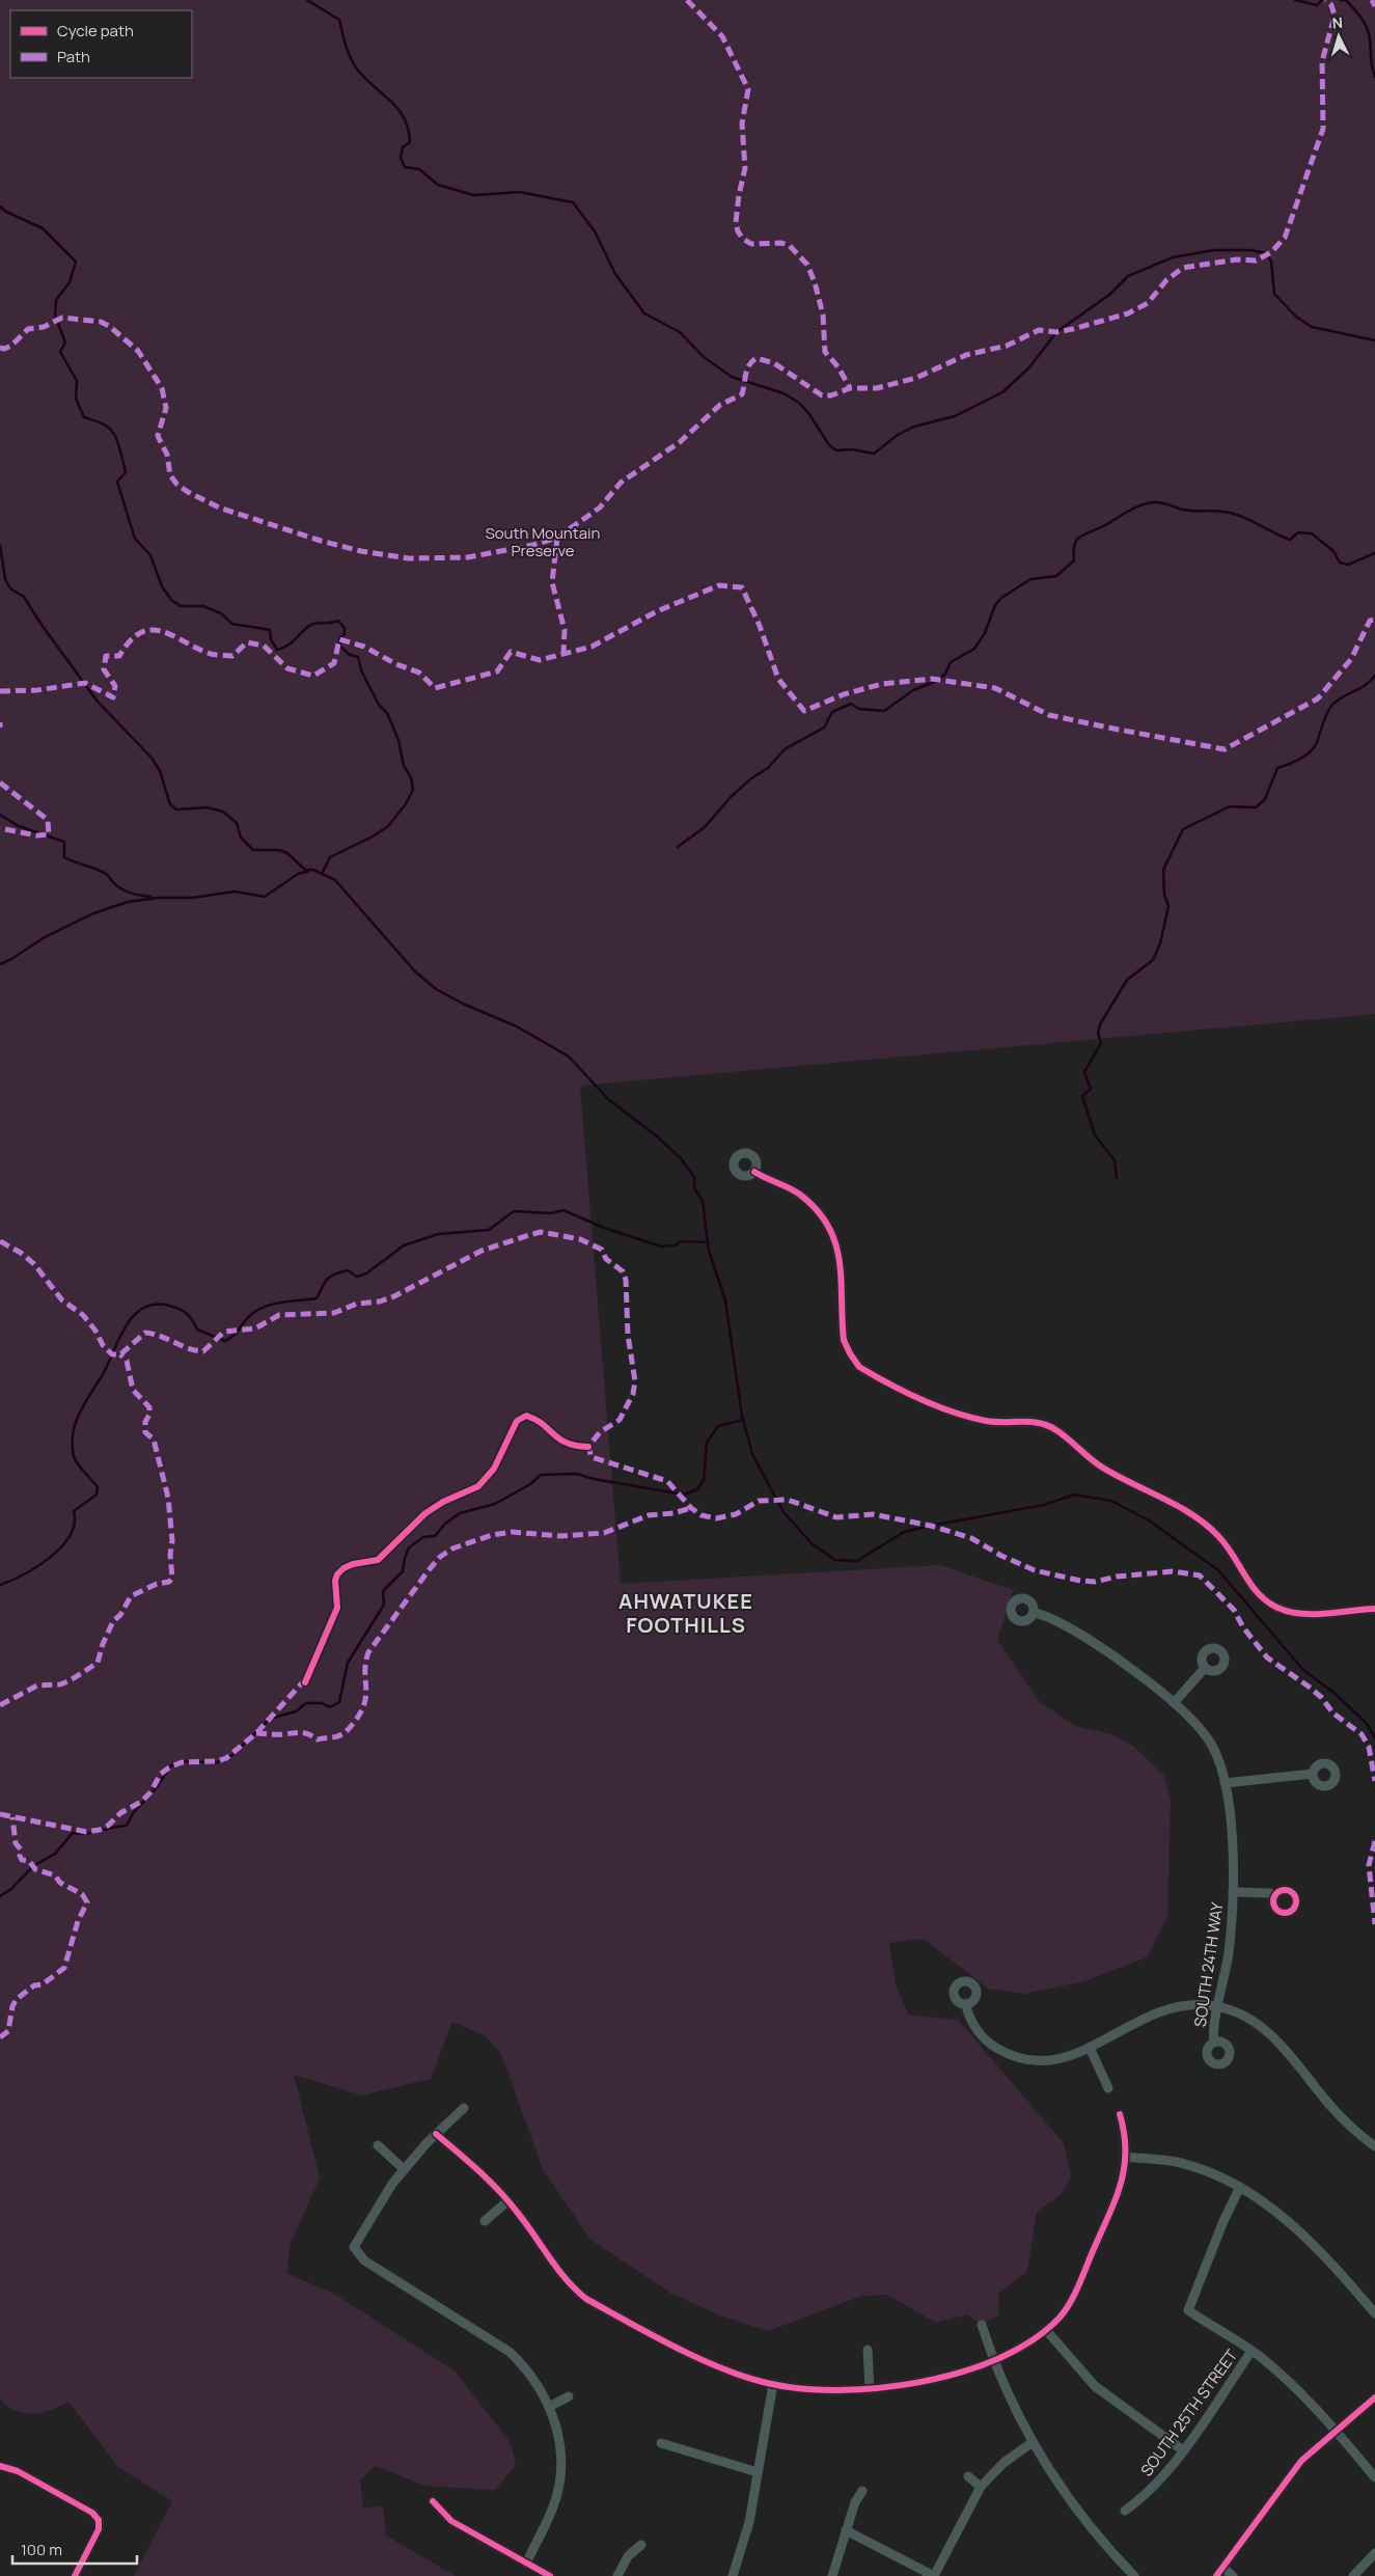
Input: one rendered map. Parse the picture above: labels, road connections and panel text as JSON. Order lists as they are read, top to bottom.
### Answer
{
  "streets": {
    "street": ["SOUTH 24TH WAY", "SOUTH 25TH STREET"]
  },
  "districts": ["AHWATUKEE FOOTHILLS"],
  "parks": ["South Mountain Preserve"],
  "legend": ["Cycle path", "Path"],
  "scale_bar": "100 m",
  "north": "top"
}
